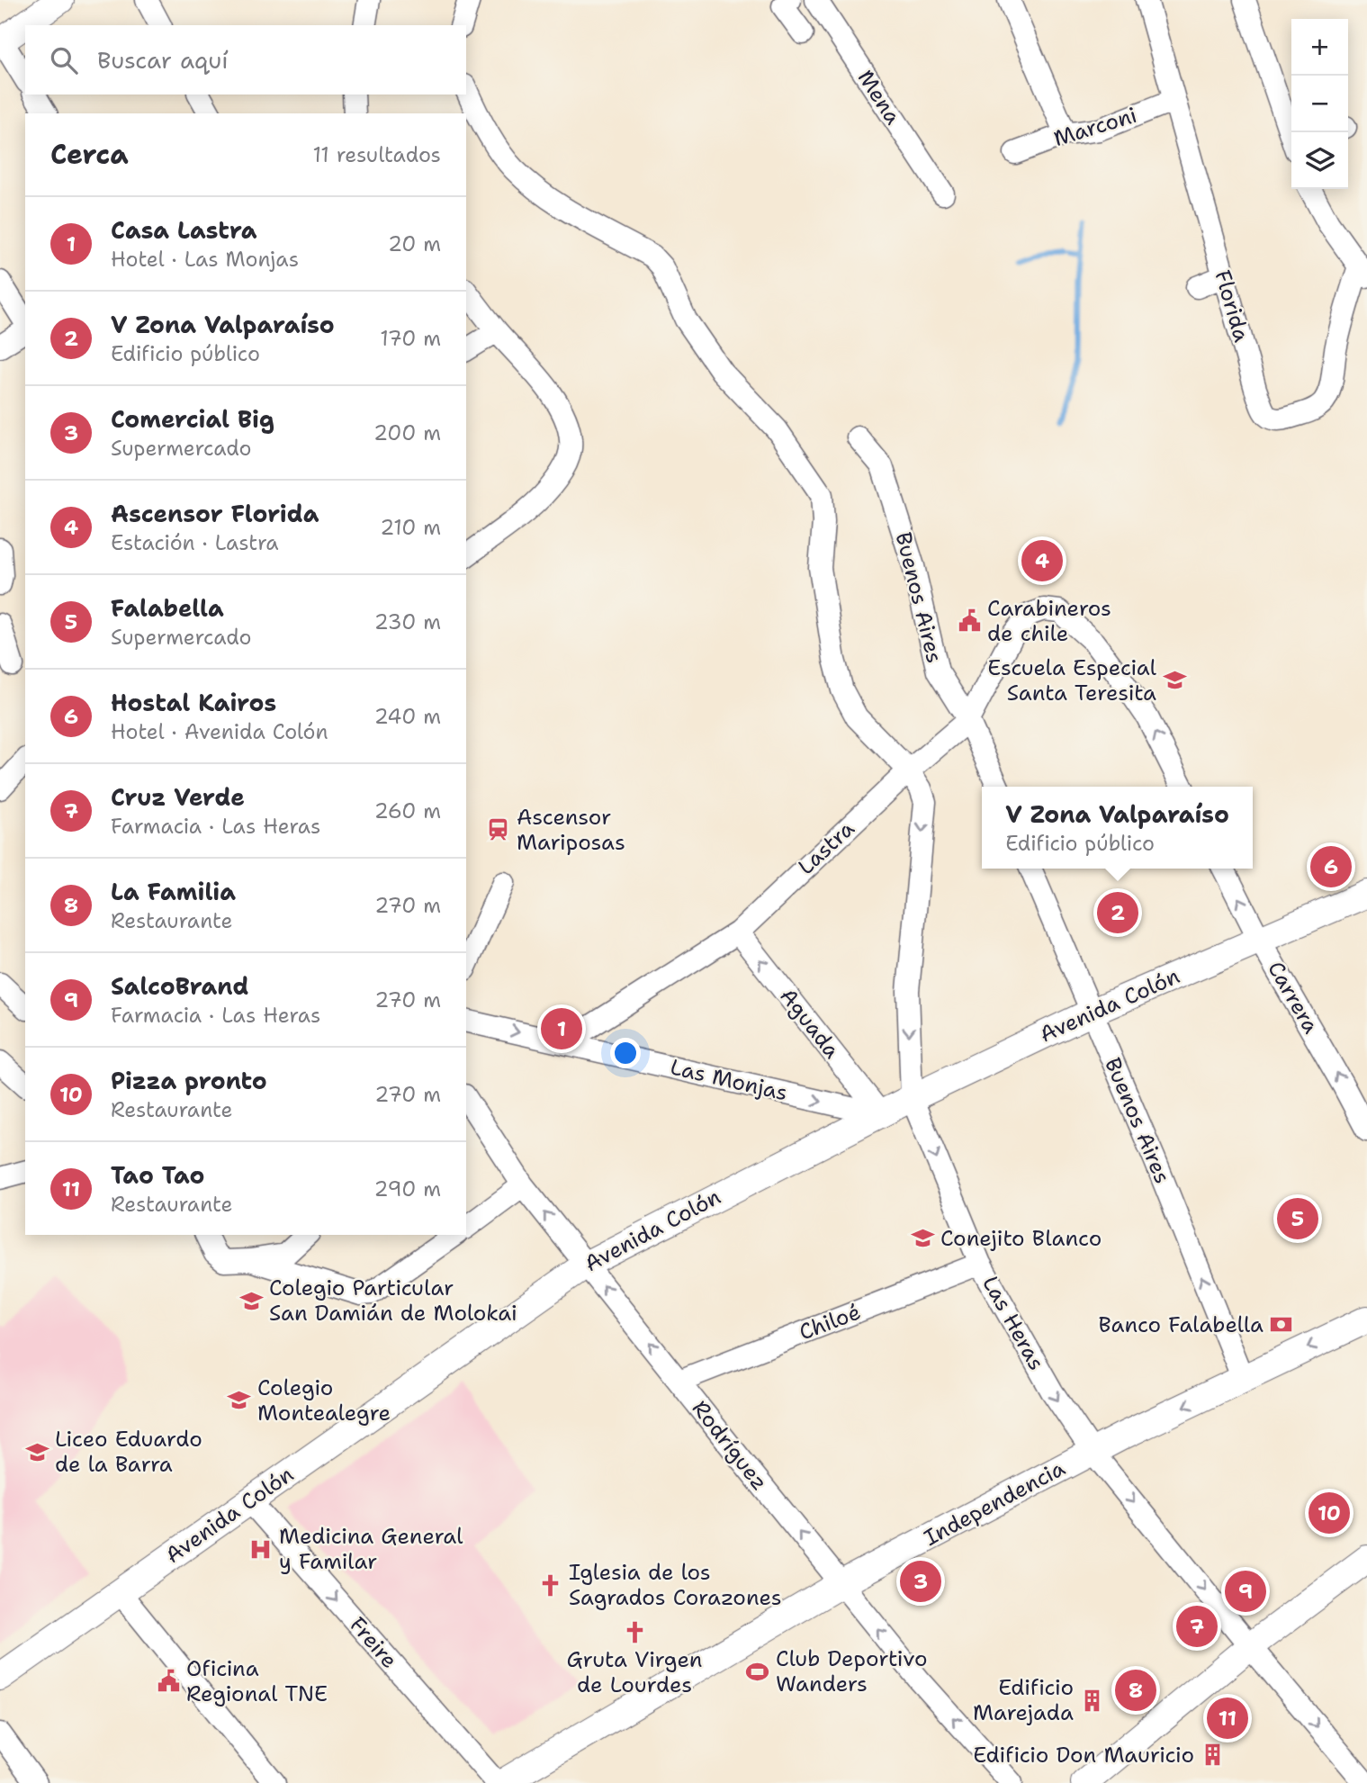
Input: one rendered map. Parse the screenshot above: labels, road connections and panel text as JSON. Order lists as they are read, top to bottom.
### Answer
{
  "streets": {
    "main road": ["Avenida Colón", "Independencia"],
    "street": [
      "Mena",
      "Marconi",
      "Florida",
      "Buenos Aires",
      "Lastra",
      "Carrera",
      "Aguada",
      "Las Monjas",
      "Chiloé",
      "Las Heras",
      "Rodríguez",
      "Freire"
    ]
  },
  "crossings": [
    ["Marconi", "Florida"],
    ["Buenos Aires", "Lastra"],
    ["Buenos Aires", "Avenida Colón"],
    ["Buenos Aires", "Independencia"],
    ["Lastra", "Aguada"],
    ["Lastra", "Las Monjas"],
    ["Lastra", "Las Heras"],
    ["Carrera", "Avenida Colón"],
    ["Avenida Colón", "Aguada"],
    ["Avenida Colón", "Las Monjas"],
    ["Avenida Colón", "Las Heras"],
    ["Avenida Colón", "Rodríguez"],
    ["Avenida Colón", "Freire"],
    ["Aguada", "Las Monjas"],
    ["Chiloé", "Las Heras"],
    ["Chiloé", "Rodríguez"],
    ["Las Heras", "Independencia"],
    ["Rodríguez", "Independencia"]
  ],
  "one_way": [
    "Buenos Aires",
    "Carrera",
    "Aguada",
    "Las Monjas",
    "Las Heras",
    "Rodríguez"
  ],
  "places": {
    "public building": ["Carabineros de chile", "Oficina Regional TNE"],
    "school or university": [
      "Escuela Especial Santa Teresita",
      "Conejito Blanco",
      "Colegio Particular San Damián de Molokai",
      "Colegio Montealegre",
      "Liceo Eduardo de la Barra"
    ],
    "station": ["Ascensor Mariposas"],
    "bank": ["Banco Falabella"],
    "hospital": ["Medicina General y Familar"],
    "church": ["Iglesia de los Sagrados Corazones", "Gruta Virgen de Lourdes"],
    "sports": ["Club Deportivo Wanders"],
    "building": ["Edificio Marejada", "Edificio Don Mauricio"]
  },
  "page": {
    "map_buttons": ["+", "−"],
    "search": "Buscar aquí",
    "heading": ["Cerca", "11 resultados"],
    "list": [
      {
        "mark": "1",
        "name": "Casa Lastra",
        "note": "Hotel · Las Monjas",
        "value": "20 m"
      },
      {
        "mark": "2",
        "name": "V Zona Valparaíso",
        "note": "Edificio público",
        "value": "170 m"
      },
      {
        "mark": "3",
        "name": "Comercial Big",
        "note": "Supermercado",
        "value": "200 m"
      },
      {
        "mark": "4",
        "name": "Ascensor Florida",
        "note": "Estación · Lastra",
        "value": "210 m"
      },
      {
        "mark": "5",
        "name": "Falabella",
        "note": "Supermercado",
        "value": "230 m"
      },
      {
        "mark": "6",
        "name": "Hostal Kairos",
        "note": "Hotel · Avenida Colón",
        "value": "240 m"
      },
      {
        "mark": "7",
        "name": "Cruz Verde",
        "note": "Farmacia · Las Heras",
        "value": "260 m"
      },
      {
        "mark": "8",
        "name": "La Familia",
        "note": "Restaurante",
        "value": "270 m"
      },
      {
        "mark": "9",
        "name": "SalcoBrand",
        "note": "Farmacia · Las Heras",
        "value": "270 m"
      },
      {
        "mark": "10",
        "name": "Pizza pronto",
        "note": "Restaurante",
        "value": "270 m"
      },
      {
        "mark": "11",
        "name": "Tao Tao",
        "note": "Restaurante",
        "value": "290 m"
      }
    ],
    "pins": [
      "4",
      "6",
      "2",
      "1",
      "5",
      "10",
      "3",
      "9",
      "7",
      "8",
      "11"
    ],
    "popup": ["V Zona Valparaíso", "Edificio público"]
  }
}
